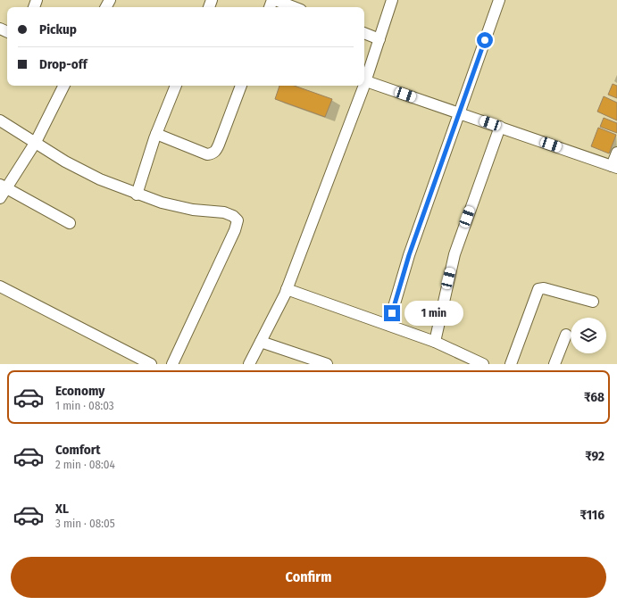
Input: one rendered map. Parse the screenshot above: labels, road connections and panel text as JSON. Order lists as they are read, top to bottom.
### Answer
{
  "page": {
    "banner": ["Pickup", "Drop-off"],
    "bubble": "1 min",
    "list": [
      {
        "name": "Economy",
        "note": "1 min · 08:03",
        "value": "₹68"
      },
      {
        "name": "Comfort",
        "note": "2 min · 08:04",
        "value": "₹92"
      },
      {
        "name": "XL",
        "note": "3 min · 08:05",
        "value": "₹116"
      }
    ],
    "buttons": "Confirm"
  }
}
